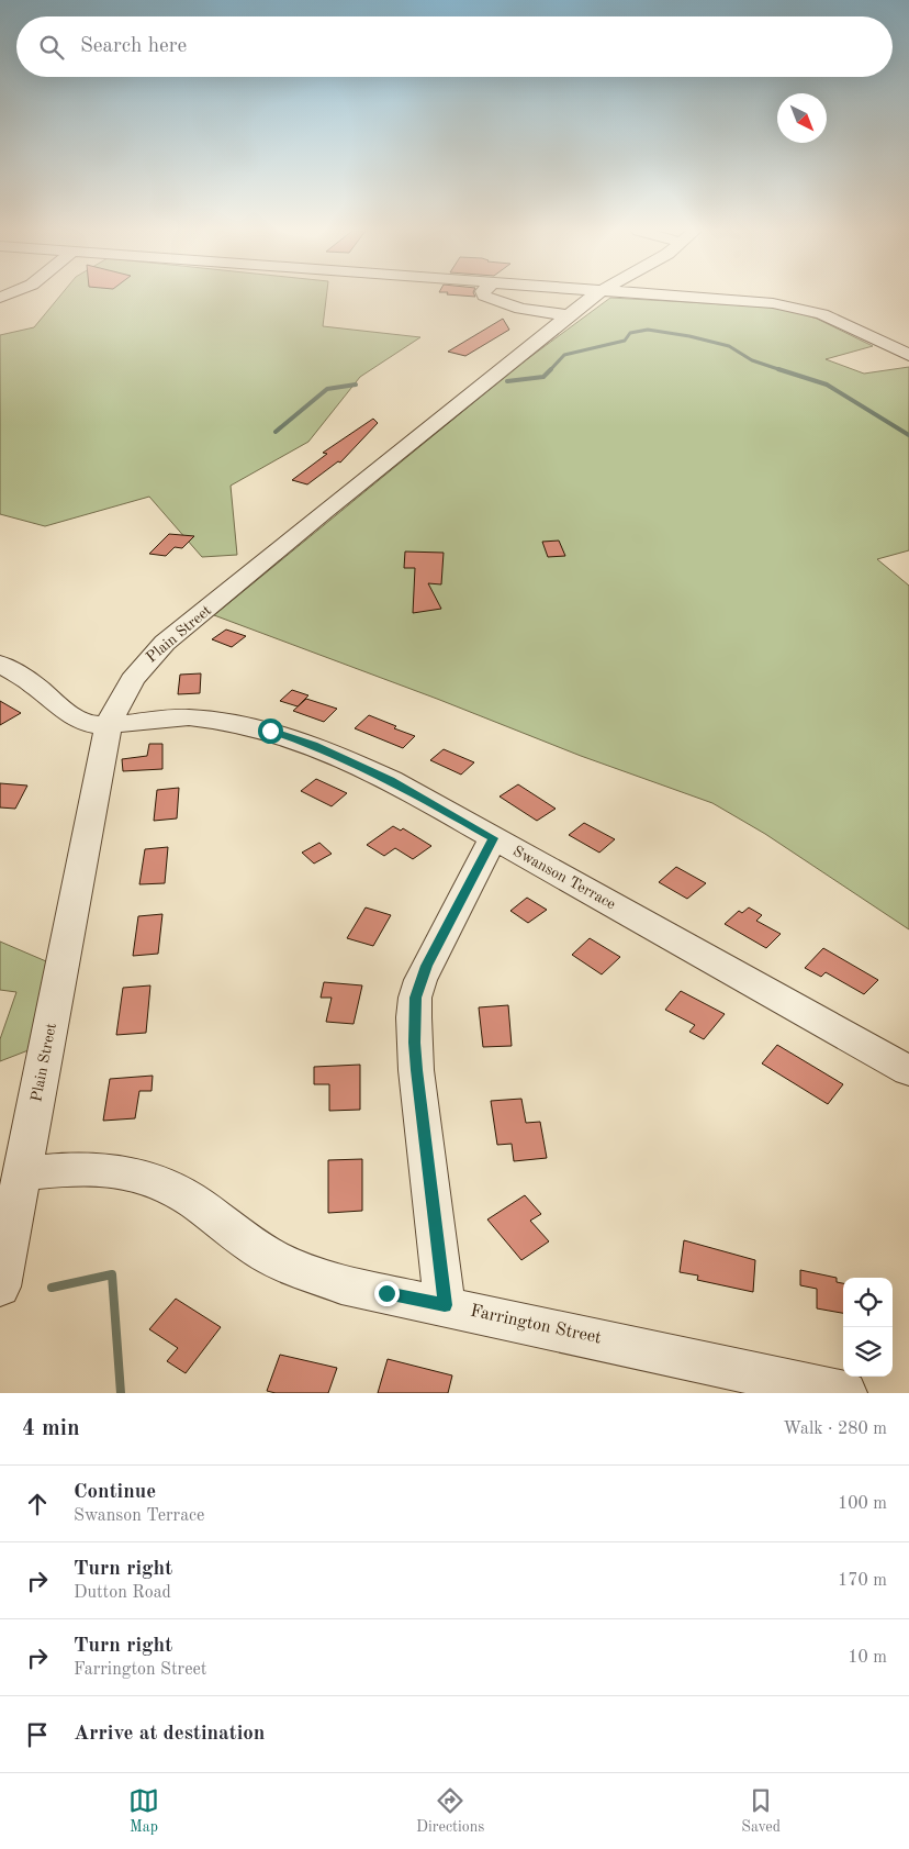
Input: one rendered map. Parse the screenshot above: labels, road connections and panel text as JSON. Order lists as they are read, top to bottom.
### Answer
{
  "streets": {
    "street": ["Plain Street", "Swanson Terrace", "Farrington Street"]
  },
  "crossings": [
    ["Plain Street", "Swanson Terrace"],
    ["Plain Street", "Farrington Street"]
  ],
  "north": "bottom right",
  "page": {
    "search": "Search here",
    "heading": ["4 min", "Walk · 280 m"],
    "list": [
      ["Continue", "Swanson Terrace", "100 m"],
      ["Turn right", "Dutton Road", "170 m"],
      ["Turn right", "Farrington Street", "10 m"],
      "Arrive at destination"
    ],
    "nav": ["Map", "Directions", "Saved"]
  }
}
